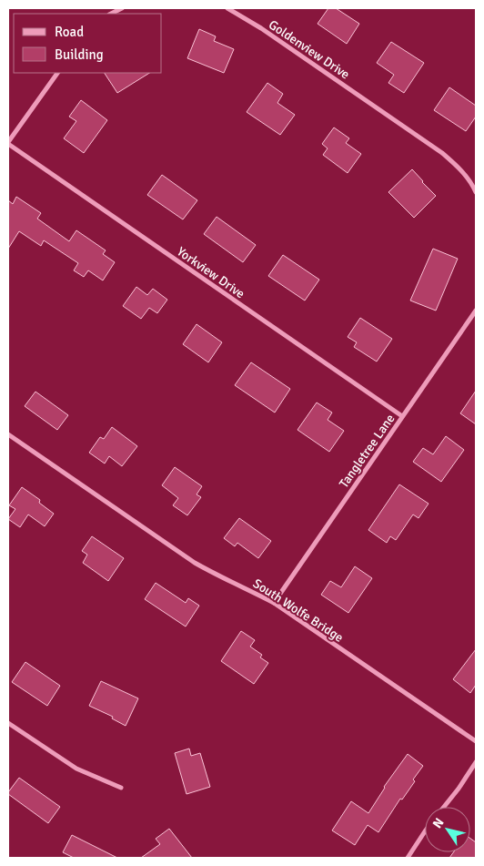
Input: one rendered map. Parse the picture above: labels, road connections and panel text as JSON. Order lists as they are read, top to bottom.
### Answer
{
  "streets": {
    "street": [
      "Goldenview Drive",
      "Yorkview Drive",
      "Tangletree Lane",
      "South Wolfe Bridge"
    ]
  },
  "crossings": [
    ["Yorkview Drive", "Tangletree Lane"],
    ["Tangletree Lane", "South Wolfe Bridge"]
  ],
  "legend": ["Road", "Building"],
  "north": "top left"
}
